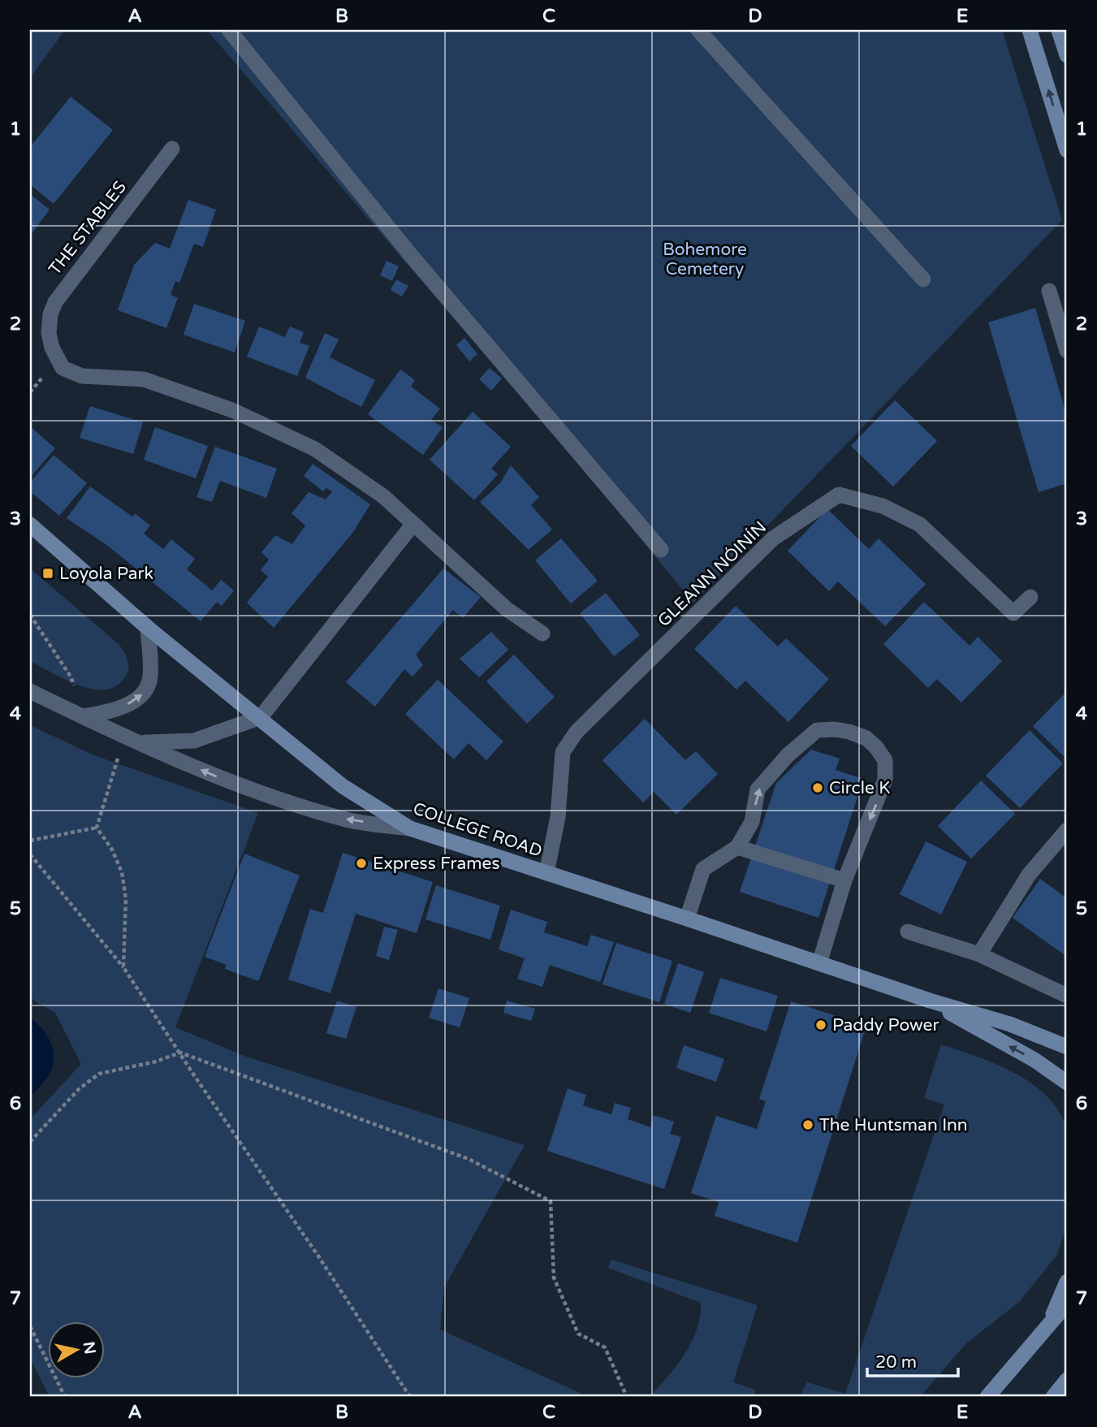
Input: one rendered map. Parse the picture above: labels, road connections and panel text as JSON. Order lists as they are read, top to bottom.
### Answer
{
  "streets": {
    "main road": ["COLLEGE ROAD"],
    "street": ["THE STABLES", "GLEANN NÓINÍN"]
  },
  "crossings": [
    ["GLEANN NÓINÍN", "COLLEGE ROAD"]
  ],
  "parks": ["Bohemore Cemetery"],
  "places": {
    "transit": ["Loyola Park"],
    "other": [
      "Circle K",
      "Express Frames",
      "Paddy Power",
      "The Huntsman Inn"
    ]
  },
  "scale_bar": "20 m",
  "north": "right",
  "grid": {
    "columns": [
      "A",
      "B",
      "C",
      "D",
      "E"
    ],
    "rows": [
      "1",
      "2",
      "3",
      "4",
      "5",
      "6",
      "7"
    ]
  }
}
